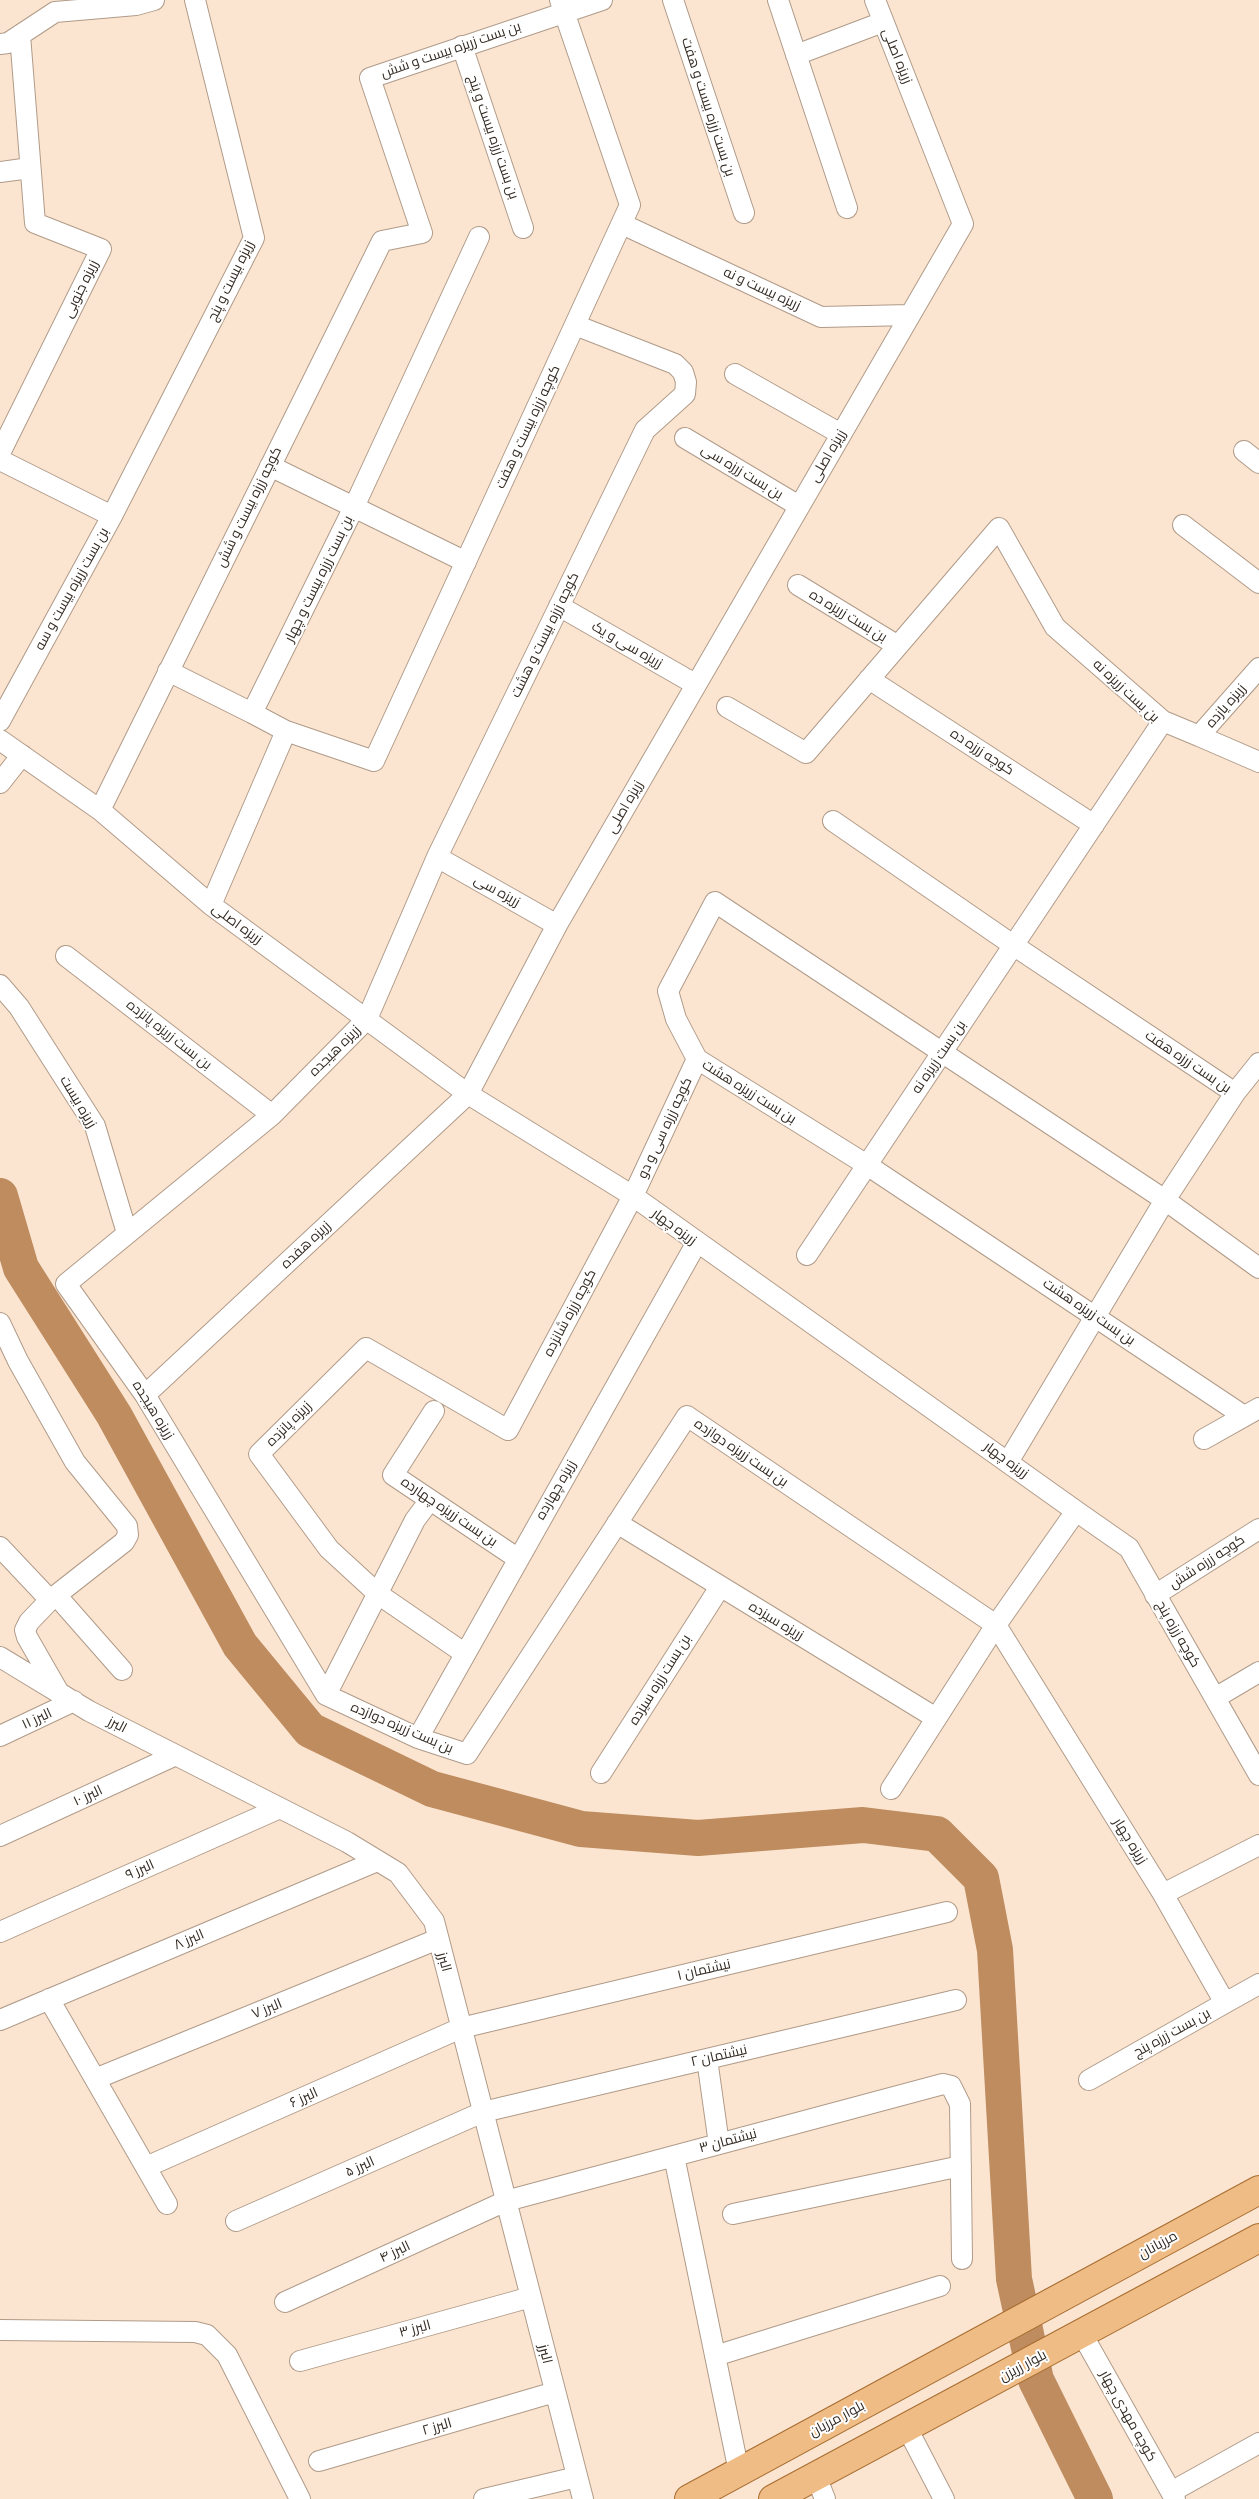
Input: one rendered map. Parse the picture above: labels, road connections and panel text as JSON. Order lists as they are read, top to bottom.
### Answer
{
  "streets": {
    "main road": ["مرزبانان", "بلوار زریزن", "بلوار مرزبان"],
    "street": [
      "بن بست زریزه بیست و شش",
      "زریزه اصلی",
      "بن بست زرزه بیست و هفت",
      "بن بست زرزه بیست و پنج",
      "زریزه بیست و پنج",
      "زریزه جنوبی",
      "زریزه بیست و نه",
      "کوچه زرزه بیست و هفت",
      "بن بست زرزه سی",
      "کوچه زرزه بیست و شش",
      "بن بست زرزه بیست و چهار",
      "بن بست زریزه بیست و سه",
      "بن بست زریزه ده",
      "کوچه زرزه بیست و هشت",
      "زریزه سی و یک",
      "بن بست زریزه نه",
      "زریزه یازده",
      "کوچه زرزه ده",
      "زریزه سی",
      "بن بست زریزه پانزده",
      "زریزه هیجده",
      "بن بست زرزه هفت",
      "بن بست زریزه هشت",
      "زریزه بیست",
      "کوچه زرزه سی و دو",
      "زریزه چهار",
      "زریزه هفده",
      "کوچه زرزه شانزده",
      "زریزه پانزده",
      "بن بست زریزه دوازده",
      "زریزه چهارده",
      "بن بست زریزه چهارده",
      "کوچه زرزه شش",
      "زریزه سیزده",
      "کوچه زرزه پنج",
      "بن بست زرزه سیزده",
      "البرز ۱۱",
      "البرز",
      "البرز ۱۰",
      "البرز ۹",
      "البرز ۸",
      "نيشتمان ۱",
      "البرز ۷",
      "بن بست زرزه پنج",
      "نيشتمان ۲",
      "البرز ۶",
      "نيشتمان ۳",
      "البرز ۵",
      "البرز ۴",
      "البرز ۳",
      "کوچه مهدی چهار",
      "البرز ۲"
    ]
  },
  "crossings": [
    ["بن بست زریزه بیست و شش", "بن بست زرزه بیست و پنج"],
    ["بن بست زریزه بیست و شش", "کوچه زرزه بیست و هفت"],
    ["بن بست زریزه بیست و شش", "کوچه زرزه بیست و شش"],
    ["زریزه اصلی", "زریزه بیست و نه"],
    ["زریزه اصلی", "بن بست زرزه سی"],
    ["زریزه اصلی", "کوچه زرزه بیست و شش"],
    ["زریزه اصلی", "کوچه زرزه بیست و هشت"],
    ["زریزه اصلی", "زریزه سی و یک"],
    ["زریزه اصلی", "زریزه سی"],
    ["زریزه اصلی", "زریزه هیجده"],
    ["زریزه اصلی", "زریزه چهار"],
    ["زریزه اصلی", "زریزه هفده"],
    ["زریزه بیست و پنج", "بن بست زریزه بیست و سه"],
    ["زریزه بیست و نه", "کوچه زرزه بیست و هفت"],
    ["کوچه زرزه بیست و هفت", "کوچه زرزه بیست و هشت"],
    ["بن بست زریزه ده", "بن بست زریزه نه"],
    ["کوچه زرزه بیست و هشت", "زریزه سی و یک"],
    ["کوچه زرزه بیست و هشت", "زریزه سی"],
    ["کوچه زرزه بیست و هشت", "زریزه هیجده"],
    ["بن بست زریزه نه", "زریزه یازده"],
    ["بن بست زریزه نه", "کوچه زرزه ده"],
    ["بن بست زریزه نه", "بن بست زرزه هفت"],
    ["بن بست زریزه نه", "بن بست زریزه هشت"],
    ["بن بست زریزه پانزده", "زریزه هیجده"],
    ["زریزه هیجده", "زریزه بیست"],
    ["زریزه هیجده", "زریزه هفده"],
    ["زریزه هیجده", "بن بست زریزه دوازده"],
    ["بن بست زرزه هفت", "بن بست زریزه هشت"],
    ["بن بست زرزه هفت", "زریزه چهار"],
    ["بن بست زریزه هشت", "کوچه زرزه سی و دو"],
    ["کوچه زرزه سی و دو", "زریزه چهار"],
    ["کوچه زرزه سی و دو", "کوچه زرزه شانزده"],
    ["زریزه چهار", "زریزه هفده"],
    ["زریزه چهار", "کوچه زرزه شانزده"],
    ["زریزه چهار", "بن بست زریزه دوازده"],
    ["زریزه چهار", "زریزه چهارده"],
    ["زریزه چهار", "کوچه زرزه پنج"],
    ["زریزه چهار", "بن بست زرزه پنج"],
    ["کوچه زرزه شانزده", "زریزه پانزده"],
    ["زریزه پانزده", "زریزه چهارده"],
    ["بن بست زریزه دوازده", "زریزه چهارده"],
    ["بن بست زریزه دوازده", "زریزه سیزده"],
    ["زریزه چهارده", "بن بست زریزه چهارده"],
    ["کوچه زرزه شش", "کوچه زرزه پنج"],
    ["زریزه سیزده", "بن بست زرزه سیزده"],
    ["البرز ۱۱", "البرز"],
    ["البرز", "البرز ۱۰"],
    ["البرز", "البرز ۹"],
    ["البرز", "البرز ۸"],
    ["البرز", "نيشتمان ۱"],
    ["البرز", "البرز ۷"],
    ["البرز", "نيشتمان ۲"],
    ["البرز", "البرز ۶"],
    ["البرز", "نيشتمان ۳"],
    ["البرز", "البرز ۵"],
    ["البرز", "البرز ۴"],
    ["البرز", "البرز ۳"],
    ["البرز", "البرز ۲"],
    ["نيشتمان ۱", "البرز ۶"],
    ["نيشتمان ۲", "البرز ۵"],
    ["نيشتمان ۳", "البرز ۴"],
    ["مرزبانان", "بلوار مرزبان"],
    ["بلوار زریزن", "کوچه مهدی چهار"]
  ]
}
